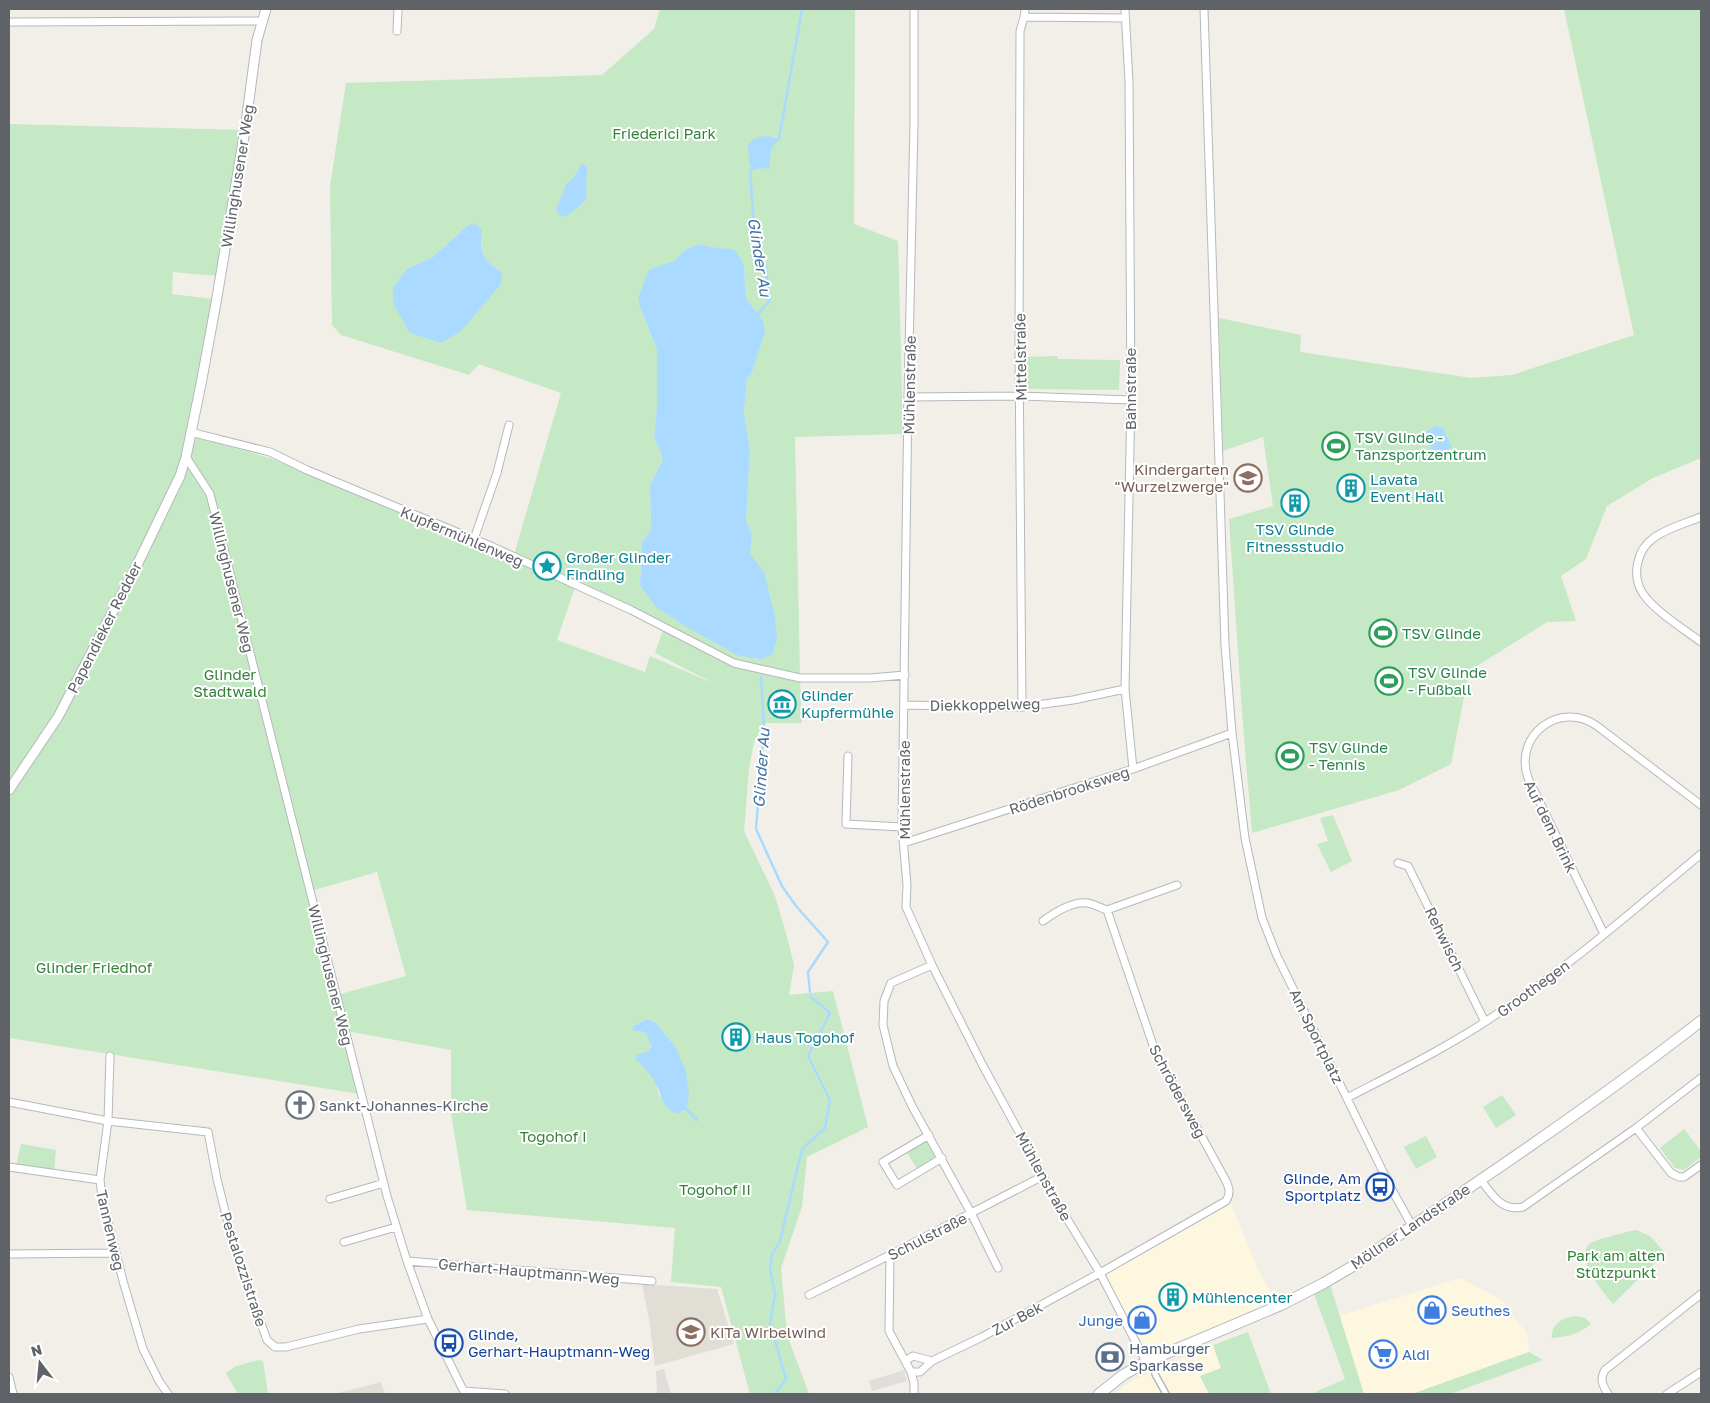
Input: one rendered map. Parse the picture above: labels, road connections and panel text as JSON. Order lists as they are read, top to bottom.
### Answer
{
  "streets": {
    "main road": ["Möllner Landstraße"],
    "street": [
      "Willinghusener Weg",
      "Mittelstraße",
      "Mühlenstraße",
      "Bahnstraße",
      "Kupfermühlenweg",
      "Papendieker Redder",
      "Diekkoppelweg",
      "Rödenbrooksweg",
      "Auf dem Brink",
      "Rehwisch",
      "Groothegen",
      "Am Sportplatz",
      "Schrödersweg",
      "Tannenweg",
      "Schulstraße",
      "Pestalozzistraße",
      "Gerhart-Hauptmann-Weg",
      "Zur Bek"
    ]
  },
  "crossings": [
    ["Willinghusener Weg", "Kupfermühlenweg"],
    ["Willinghusener Weg", "Papendieker Redder"],
    ["Willinghusener Weg", "Pestalozzistraße"],
    ["Willinghusener Weg", "Gerhart-Hauptmann-Weg"],
    ["Mittelstraße", "Diekkoppelweg"],
    ["Mühlenstraße", "Kupfermühlenweg"],
    ["Mühlenstraße", "Diekkoppelweg"],
    ["Mühlenstraße", "Rödenbrooksweg"],
    ["Mühlenstraße", "Schrödersweg"],
    ["Mühlenstraße", "Möllner Landstraße"],
    ["Mühlenstraße", "Schulstraße"],
    ["Mühlenstraße", "Zur Bek"],
    ["Bahnstraße", "Diekkoppelweg"],
    ["Bahnstraße", "Rödenbrooksweg"],
    ["Rödenbrooksweg", "Am Sportplatz"],
    ["Auf dem Brink", "Groothegen"],
    ["Rehwisch", "Groothegen"],
    ["Groothegen", "Am Sportplatz"],
    ["Am Sportplatz", "Möllner Landstraße"],
    ["Schrödersweg", "Zur Bek"],
    ["Tannenweg", "Pestalozzistraße"]
  ],
  "water": ["Glinder Au"],
  "parks": [
    "Friederici Park",
    "Glinder Stadtwald",
    "Glinder Friedhof",
    "Togohof I",
    "Togohof II",
    "Park am alten Stützpunkt"
  ],
  "places": {
    "sports": [
      "TSV Glinde - Tanzsportzentrum",
      "TSV Glinde",
      "TSV Glinde - Fußball",
      "TSV Glinde - Tennis"
    ],
    "school or university": ["Kindergarten \"Wurzelzwerge\"", "KiTa Wirbelwind"],
    "building": [
      "Lavata Event Hall",
      "TSV Glinde Fitnessstudio",
      "Haus Togohof",
      "Mühlencenter"
    ],
    "place": ["Großer Glinder Findling"],
    "museum": ["Glinder Kupfermühle"],
    "church": ["Sankt-Johannes-Kirche"],
    "bus stop": ["Glinde, Am Sportplatz", "Glinde, Gerhart-Hauptmann-Weg"],
    "shop": ["Seuthes", "Junge"],
    "supermarket": ["Aldi"],
    "bank": ["Hamburger Sparkasse"]
  },
  "north": "top"
}
